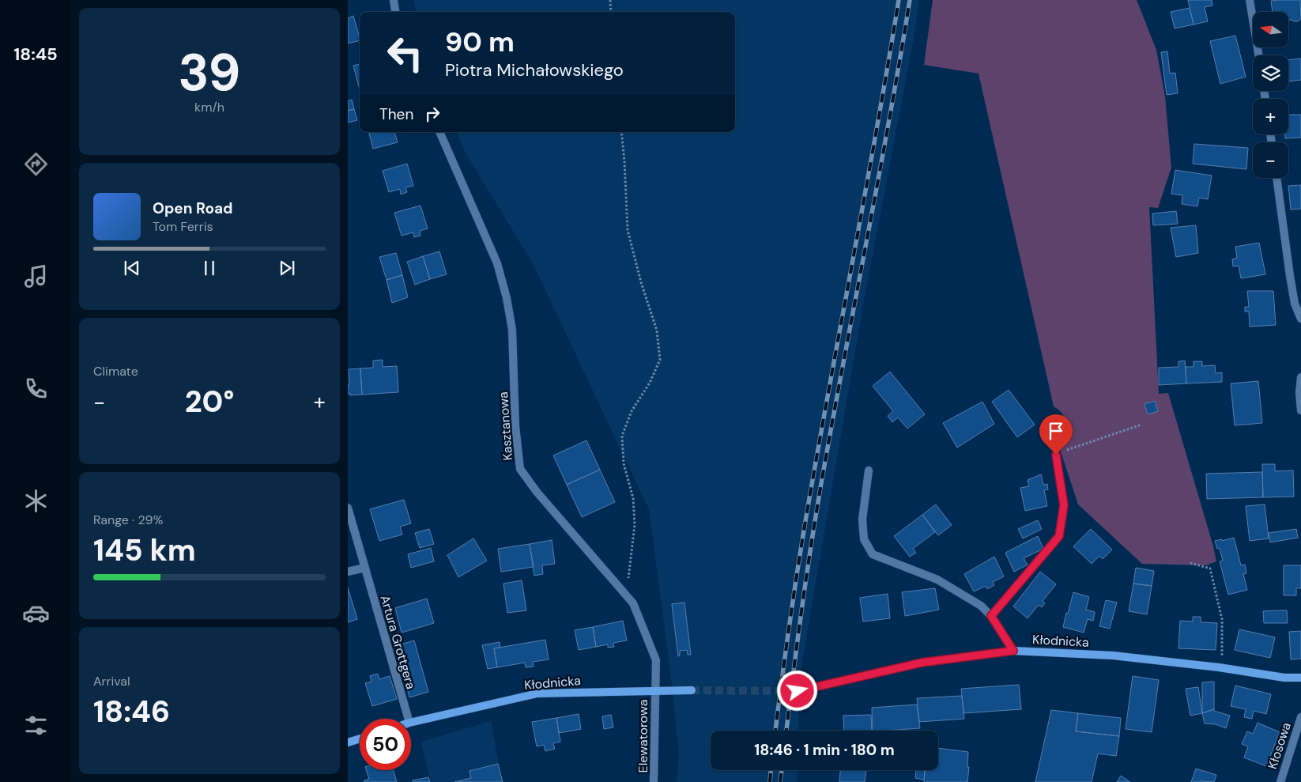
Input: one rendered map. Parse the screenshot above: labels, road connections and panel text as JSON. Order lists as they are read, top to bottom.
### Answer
{
  "streets": {
    "main road": ["Kłodnicka"],
    "street": [
      "Kasztanowa",
      "Artura Grottgera",
      "Elewatorowa",
      "Kłosowa"
    ]
  },
  "crossings": [
    ["Kasztanowa", "Kłodnicka"],
    ["Kasztanowa", "Elewatorowa"],
    ["Kłodnicka", "Elewatorowa"]
  ],
  "north": "left",
  "page": {
    "tabs": "18:45",
    "tile": [
      ["39", "km/h"],
      "Climate",
      ["Range · 29%", "145 km"],
      ["Arrival", "18:46"]
    ],
    "map_buttons": ["+", "−"],
    "turn": ["90 m", "Piotra Michałowskiego"],
    "then": "Then",
    "song": ["Open Road", "Tom Ferris"],
    "heat": ["−", "20°", "+"],
    "limit": "50",
    "trip": "18:46 · 1 min · 180 m"
  }
}
